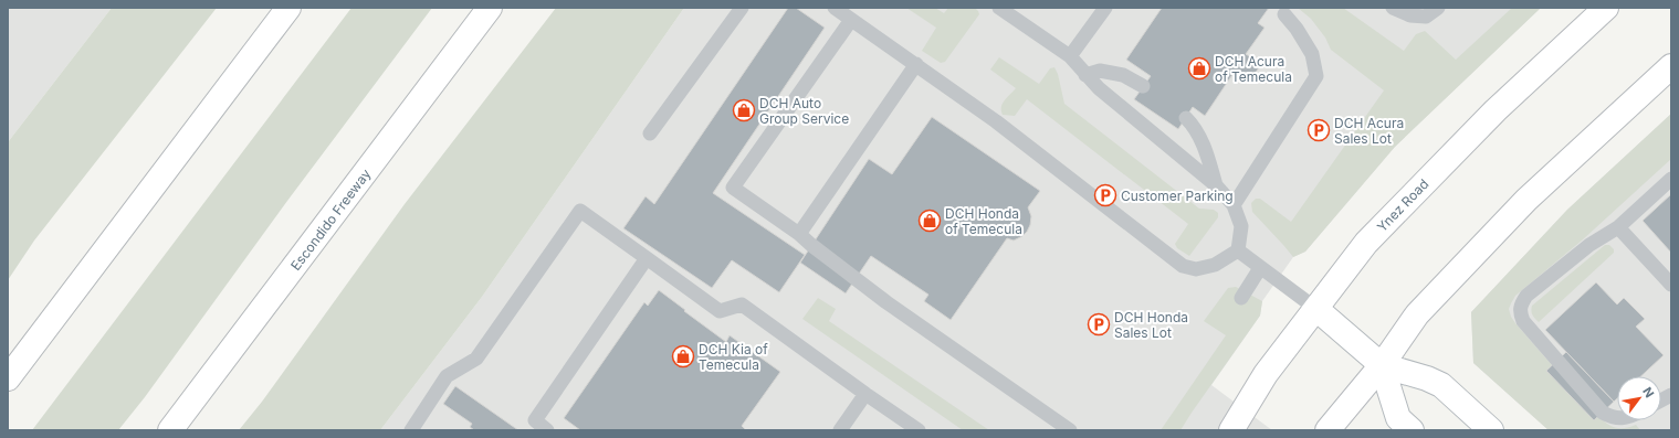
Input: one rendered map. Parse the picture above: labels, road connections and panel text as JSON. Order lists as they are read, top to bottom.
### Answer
{
  "streets": {
    "main road": ["Ynez Road", "Escondido Freeway"]
  },
  "places": {
    "shop": [
      "DCH Acura of Temecula",
      "DCH Auto Group Service",
      "DCH Honda of Temecula",
      "DCH Kia of Temecula"
    ],
    "parking": ["DCH Acura Sales Lot", "Customer Parking", "DCH Honda Sales Lot"]
  },
  "north": "top right"
}
